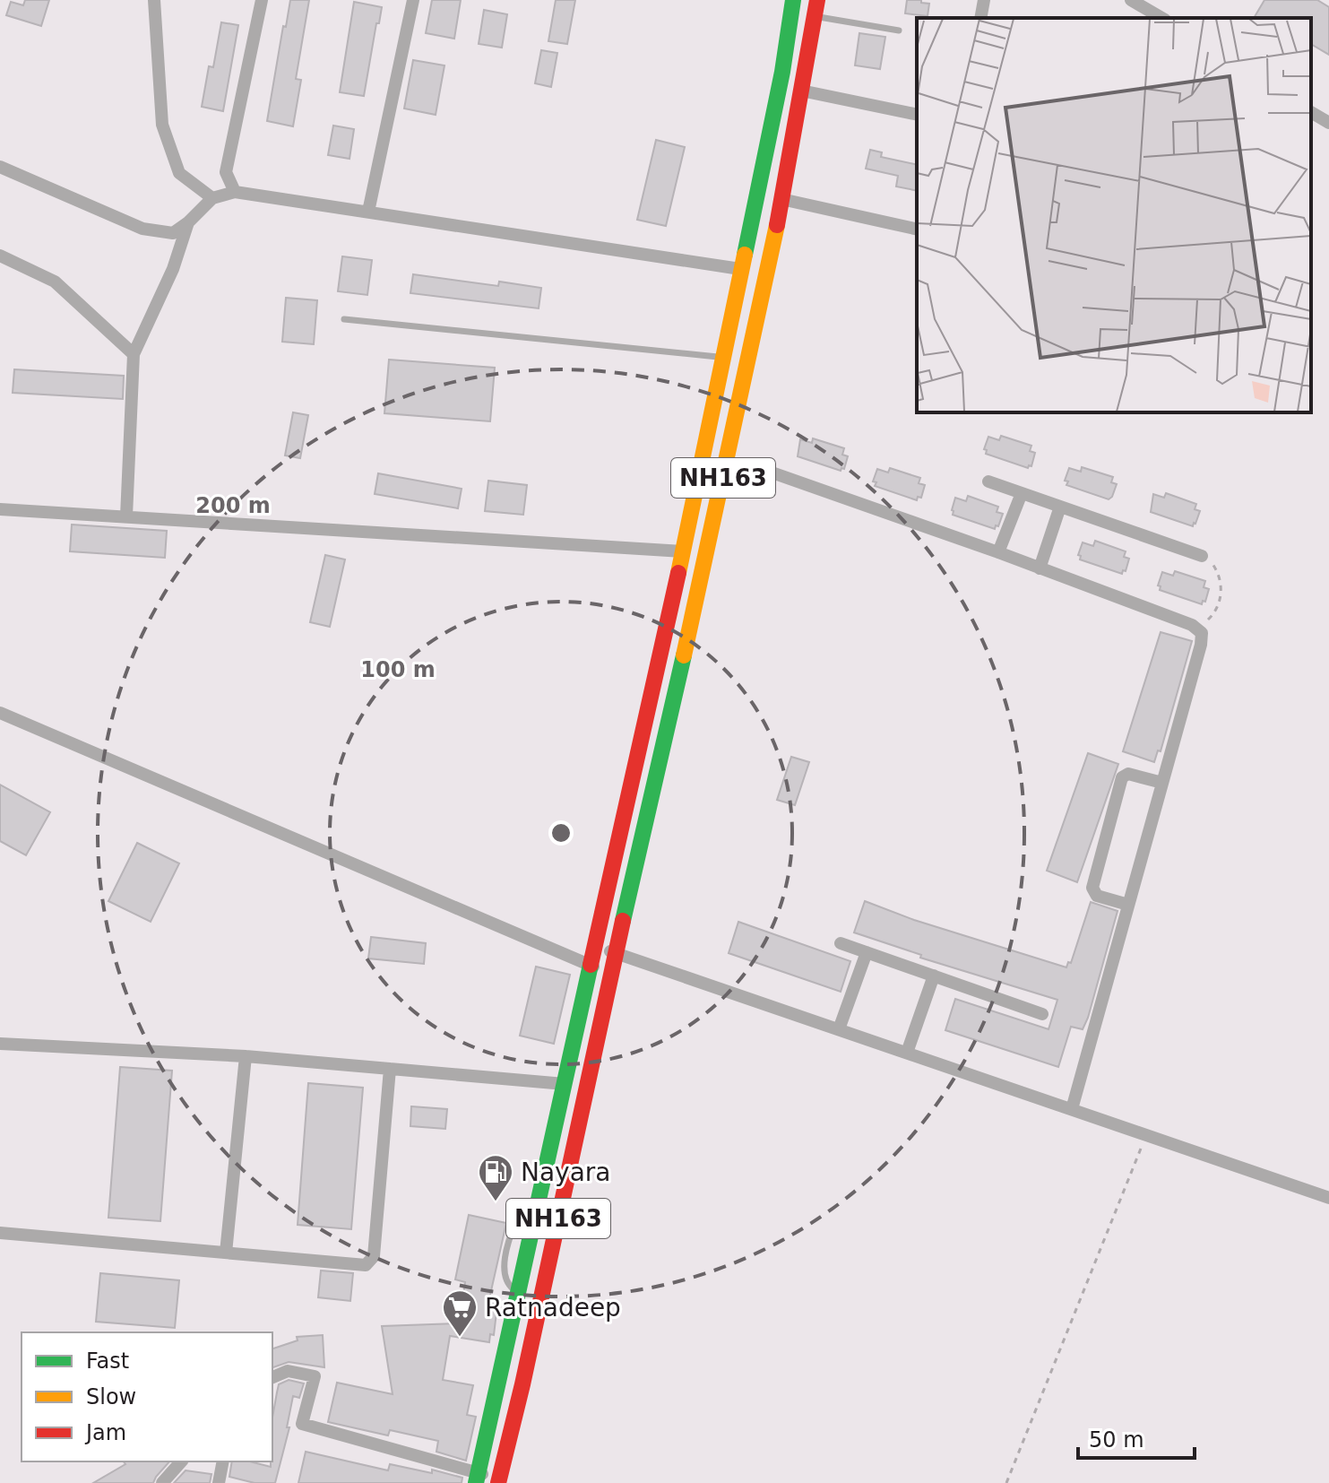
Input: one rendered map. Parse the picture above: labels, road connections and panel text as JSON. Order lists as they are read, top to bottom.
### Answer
{
  "streets": {
    "highway": ["NH163"]
  },
  "places": {
    "fuel station": ["Nayara"],
    "supermarket": ["Ratnadeep"]
  },
  "legend": ["Fast", "Slow", "Jam"],
  "scale_bar": "50 m",
  "rings": ["200 m", "100 m"]
}
